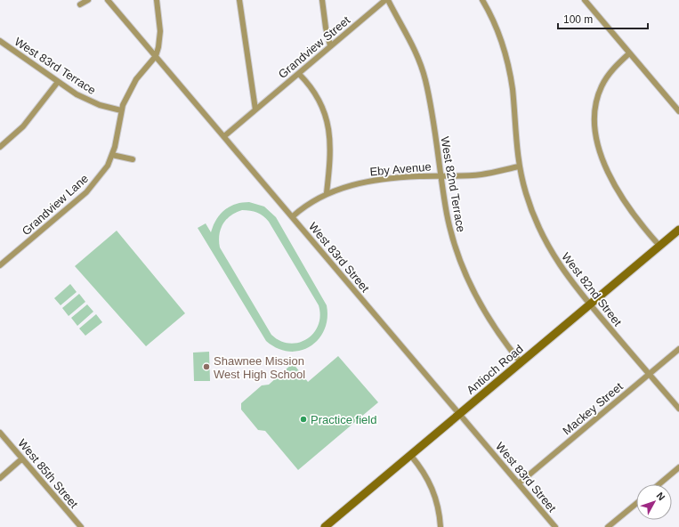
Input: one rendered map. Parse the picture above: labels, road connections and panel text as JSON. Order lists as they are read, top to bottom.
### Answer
{
  "streets": {
    "main road": ["Antioch Road"],
    "street": [
      "Grandview Street",
      "West 83rd Terrace",
      "Eby Avenue",
      "West 82nd Terrace",
      "Grandview Lane",
      "West 83rd Street",
      "West 82nd Street",
      "Mackey Street",
      "West 85th Street"
    ]
  },
  "crossings": [
    ["Grandview Street", "West 82nd Terrace"],
    ["West 83rd Terrace", "Grandview Lane"],
    ["Eby Avenue", "West 82nd Terrace"],
    ["Eby Avenue", "West 83rd Street"],
    ["Eby Avenue", "West 82nd Street"],
    ["West 82nd Terrace", "Antioch Road"],
    ["Grandview Lane", "West 83rd Street"],
    ["West 83rd Street", "Antioch Road"],
    ["West 83rd Street", "Mackey Street"],
    ["West 82nd Street", "Antioch Road"],
    ["West 82nd Street", "Mackey Street"]
  ],
  "places": ["Shawnee Mission West High School", "Practice field"],
  "scale_bar": "100 m",
  "north": "top right"
}
